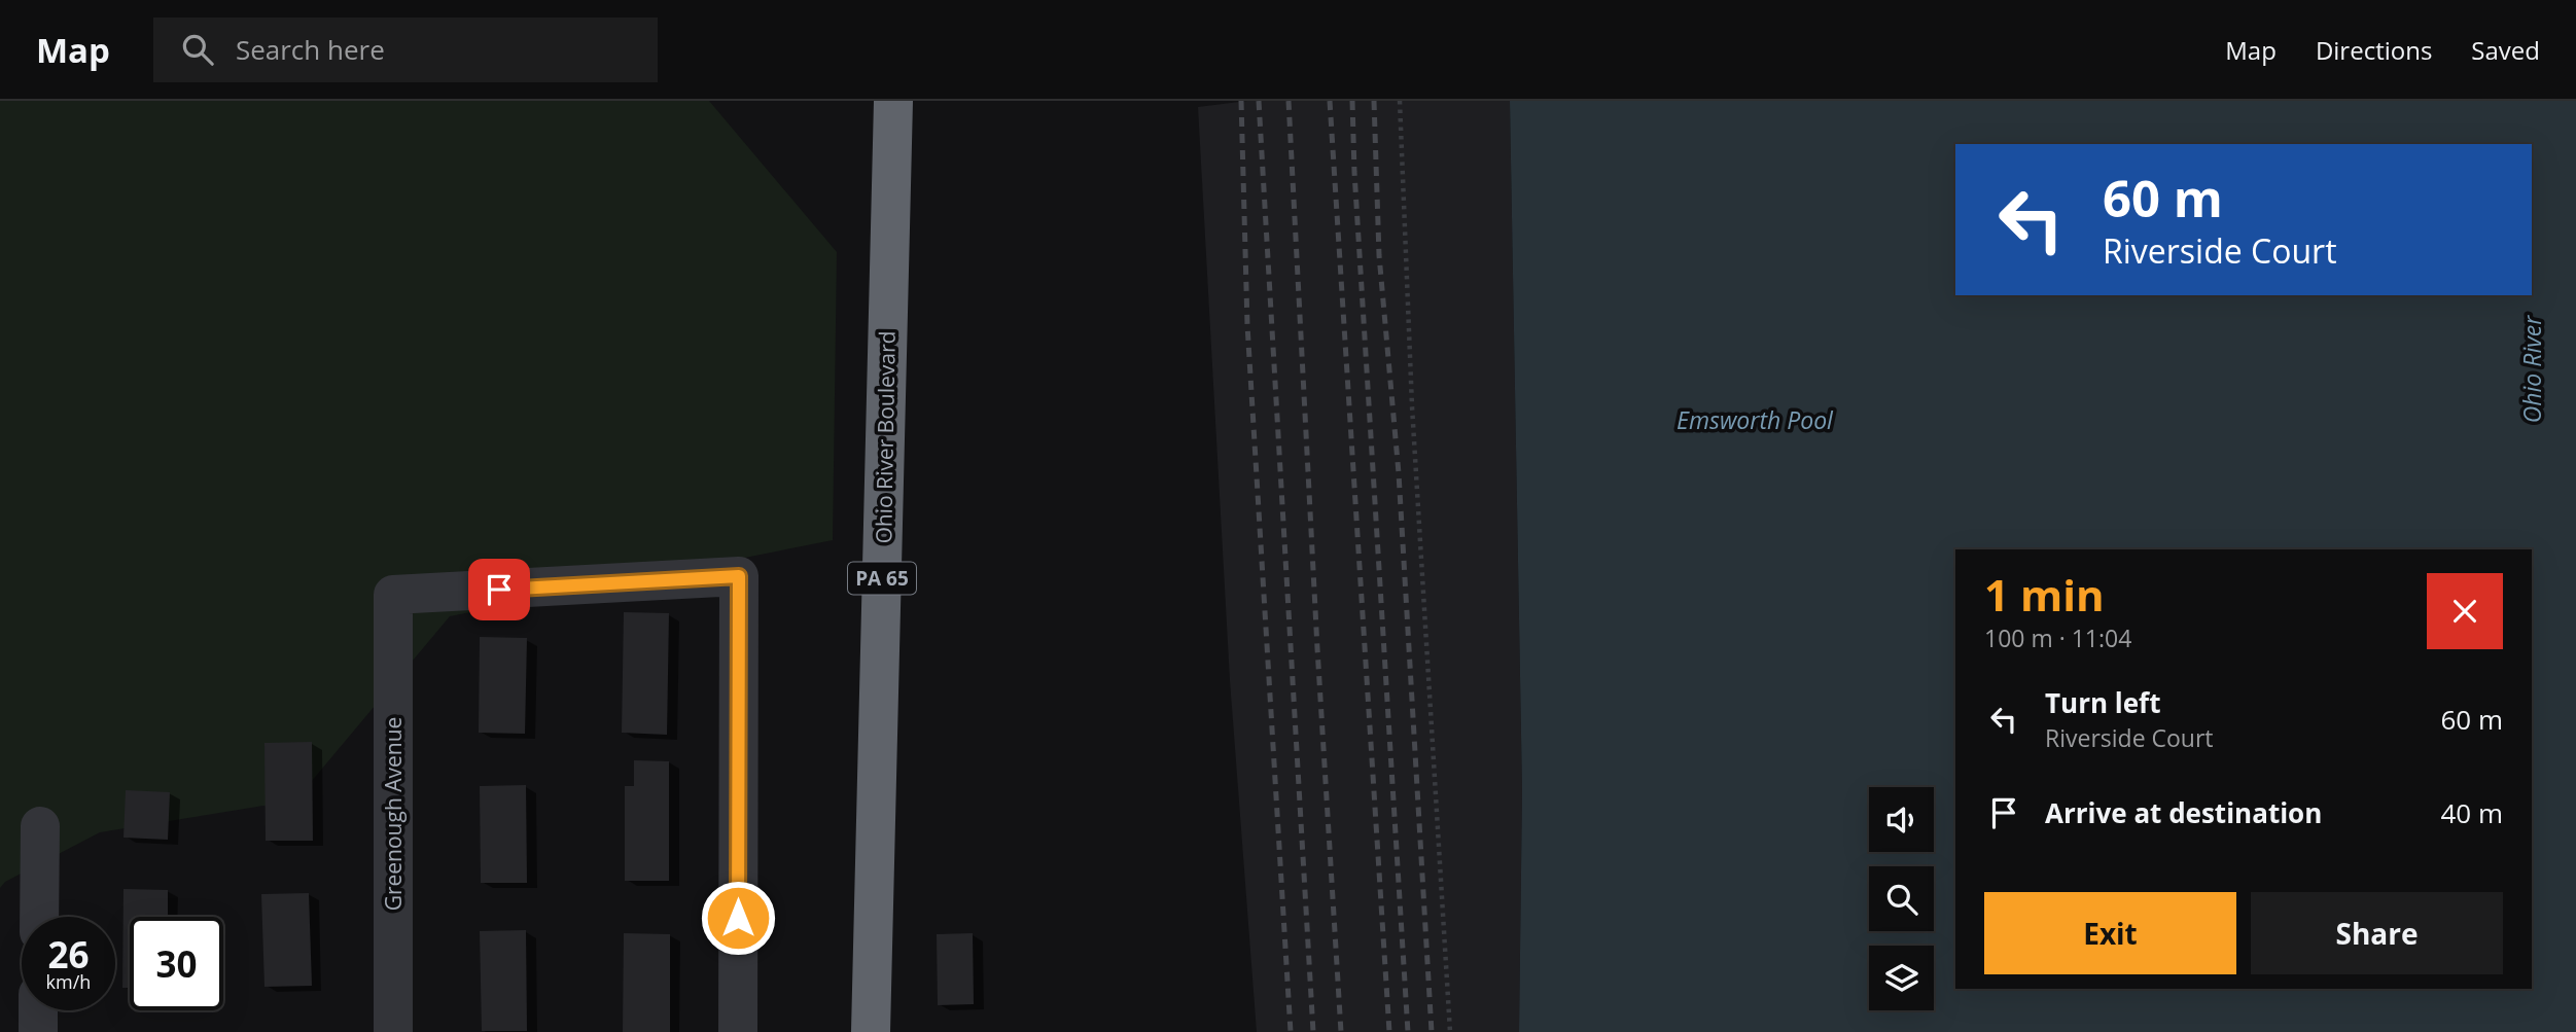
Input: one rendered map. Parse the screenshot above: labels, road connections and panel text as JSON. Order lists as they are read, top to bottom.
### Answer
{
  "streets": {
    "highway": ["Ohio River Boulevard", "PA 65"],
    "street": ["Greenough Avenue"]
  },
  "water": ["Ohio River", "Emsworth Pool"],
  "page": {
    "header": "Map",
    "search": "Search here",
    "nav": ["Map", "Directions", "Saved"],
    "turn": ["60 m", "Riverside Court"],
    "heading": ["1 min", "100 m · 11:04"],
    "list": [
      {
        "name": "Turn left",
        "note": "Riverside Court",
        "value": "60 m"
      },
      {
        "name": "Arrive at destination",
        "value": "40 m"
      }
    ],
    "buttons": ["Exit", "Share"],
    "speed": "26 km/h",
    "limit": "30"
  }
}
